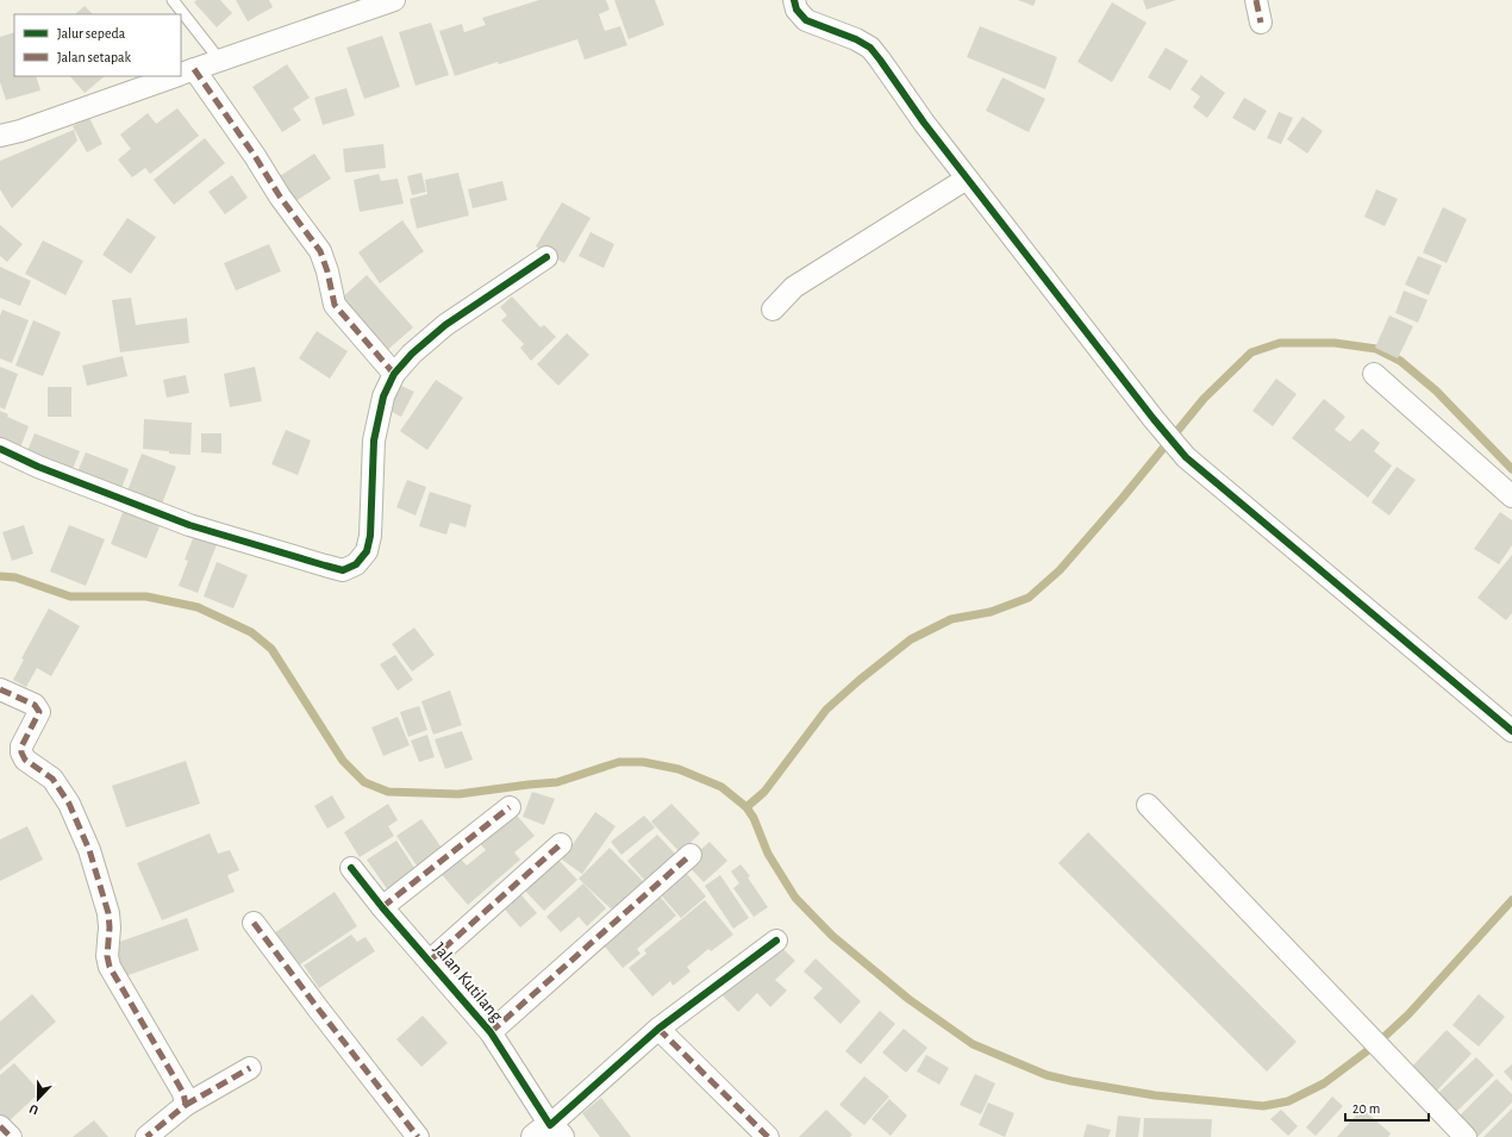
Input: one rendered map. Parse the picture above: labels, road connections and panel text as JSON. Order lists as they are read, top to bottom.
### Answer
{
  "streets": {
    "street": ["Jalan Kutilang"]
  },
  "legend": ["Jalur sepeda", "Jalan setapak"],
  "scale_bar": "20 m",
  "north": "bottom"
}
